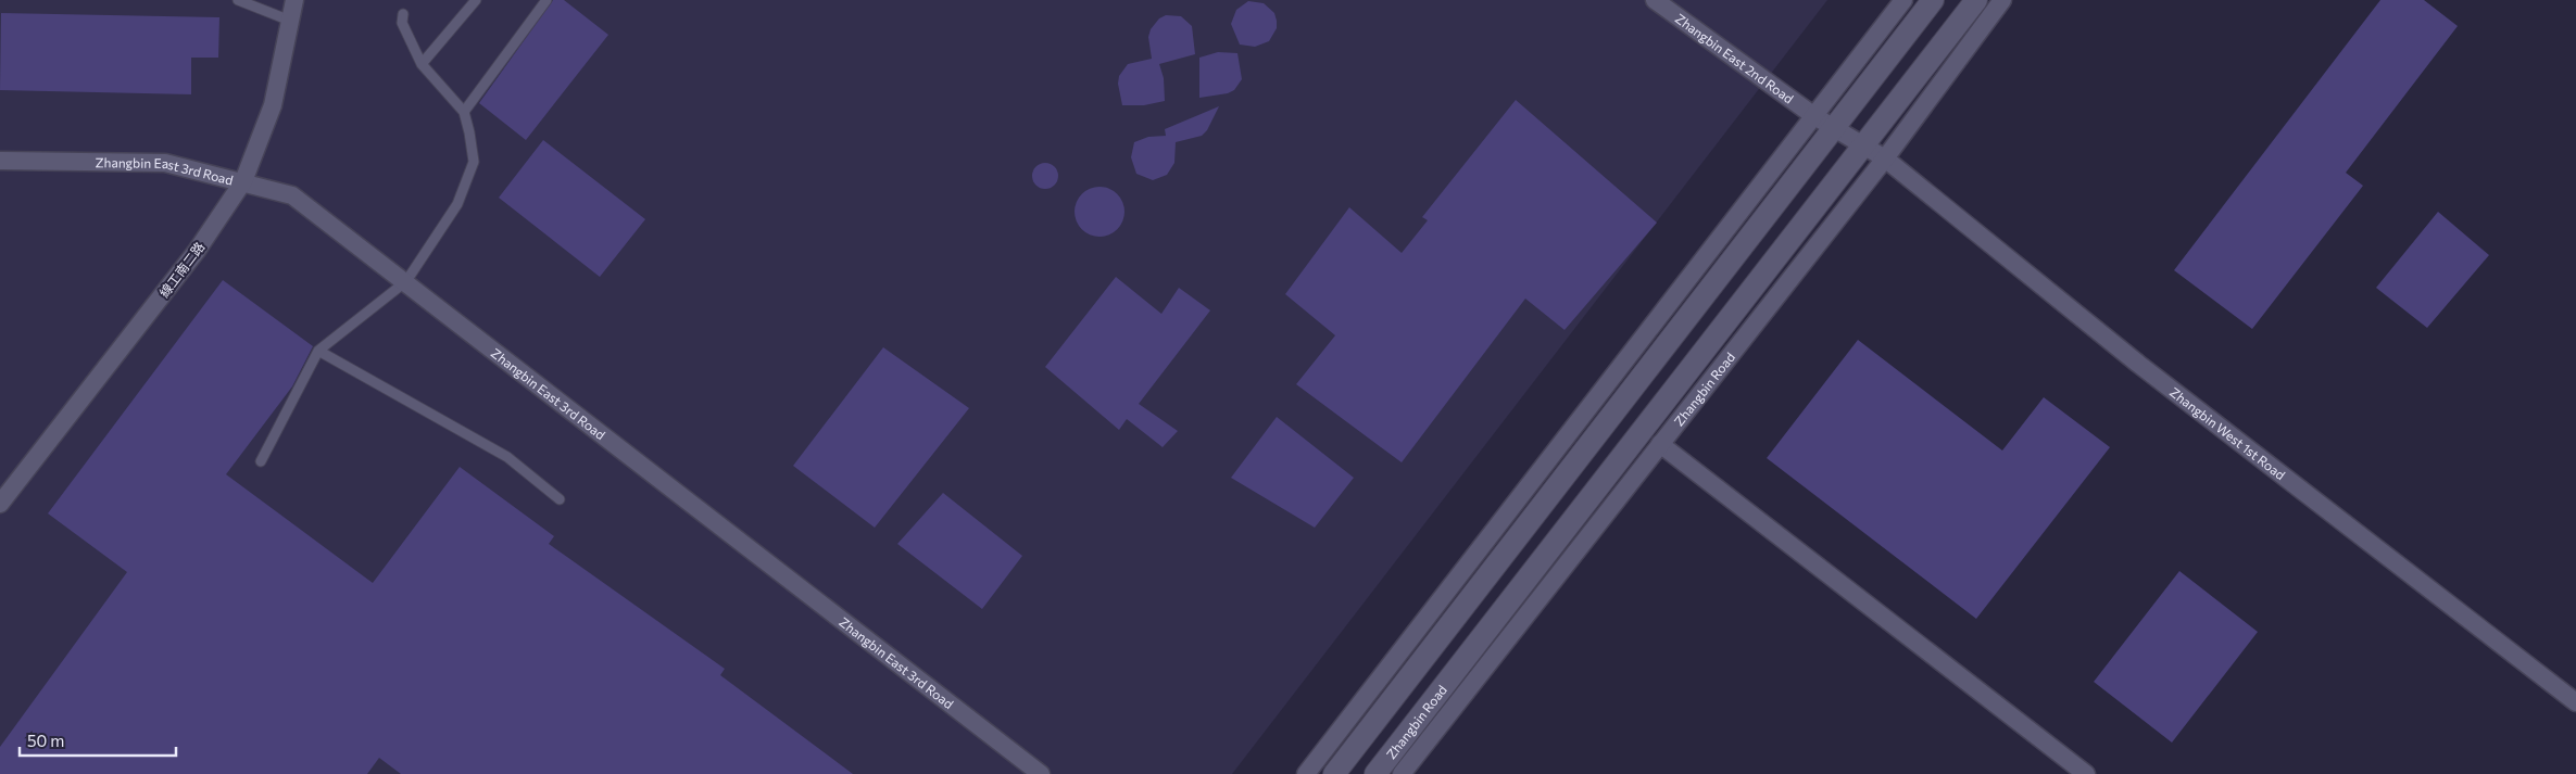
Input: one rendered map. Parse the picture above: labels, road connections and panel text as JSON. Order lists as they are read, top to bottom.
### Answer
{
  "streets": {
    "street": [
      "Zhangbin East 2nd Road",
      "Zhangbin East 3rd Road",
      "線工南二路",
      "Zhangbin Road",
      "Zhangbin West 1st Road"
    ]
  },
  "crossings": [
    ["Zhangbin East 2nd Road", "Zhangbin Road"],
    ["Zhangbin East 2nd Road", "Zhangbin West 1st Road"],
    ["Zhangbin East 3rd Road", "線工南二路"],
    ["Zhangbin Road", "Zhangbin West 1st Road"]
  ],
  "scale_bar": "50 m"
}
